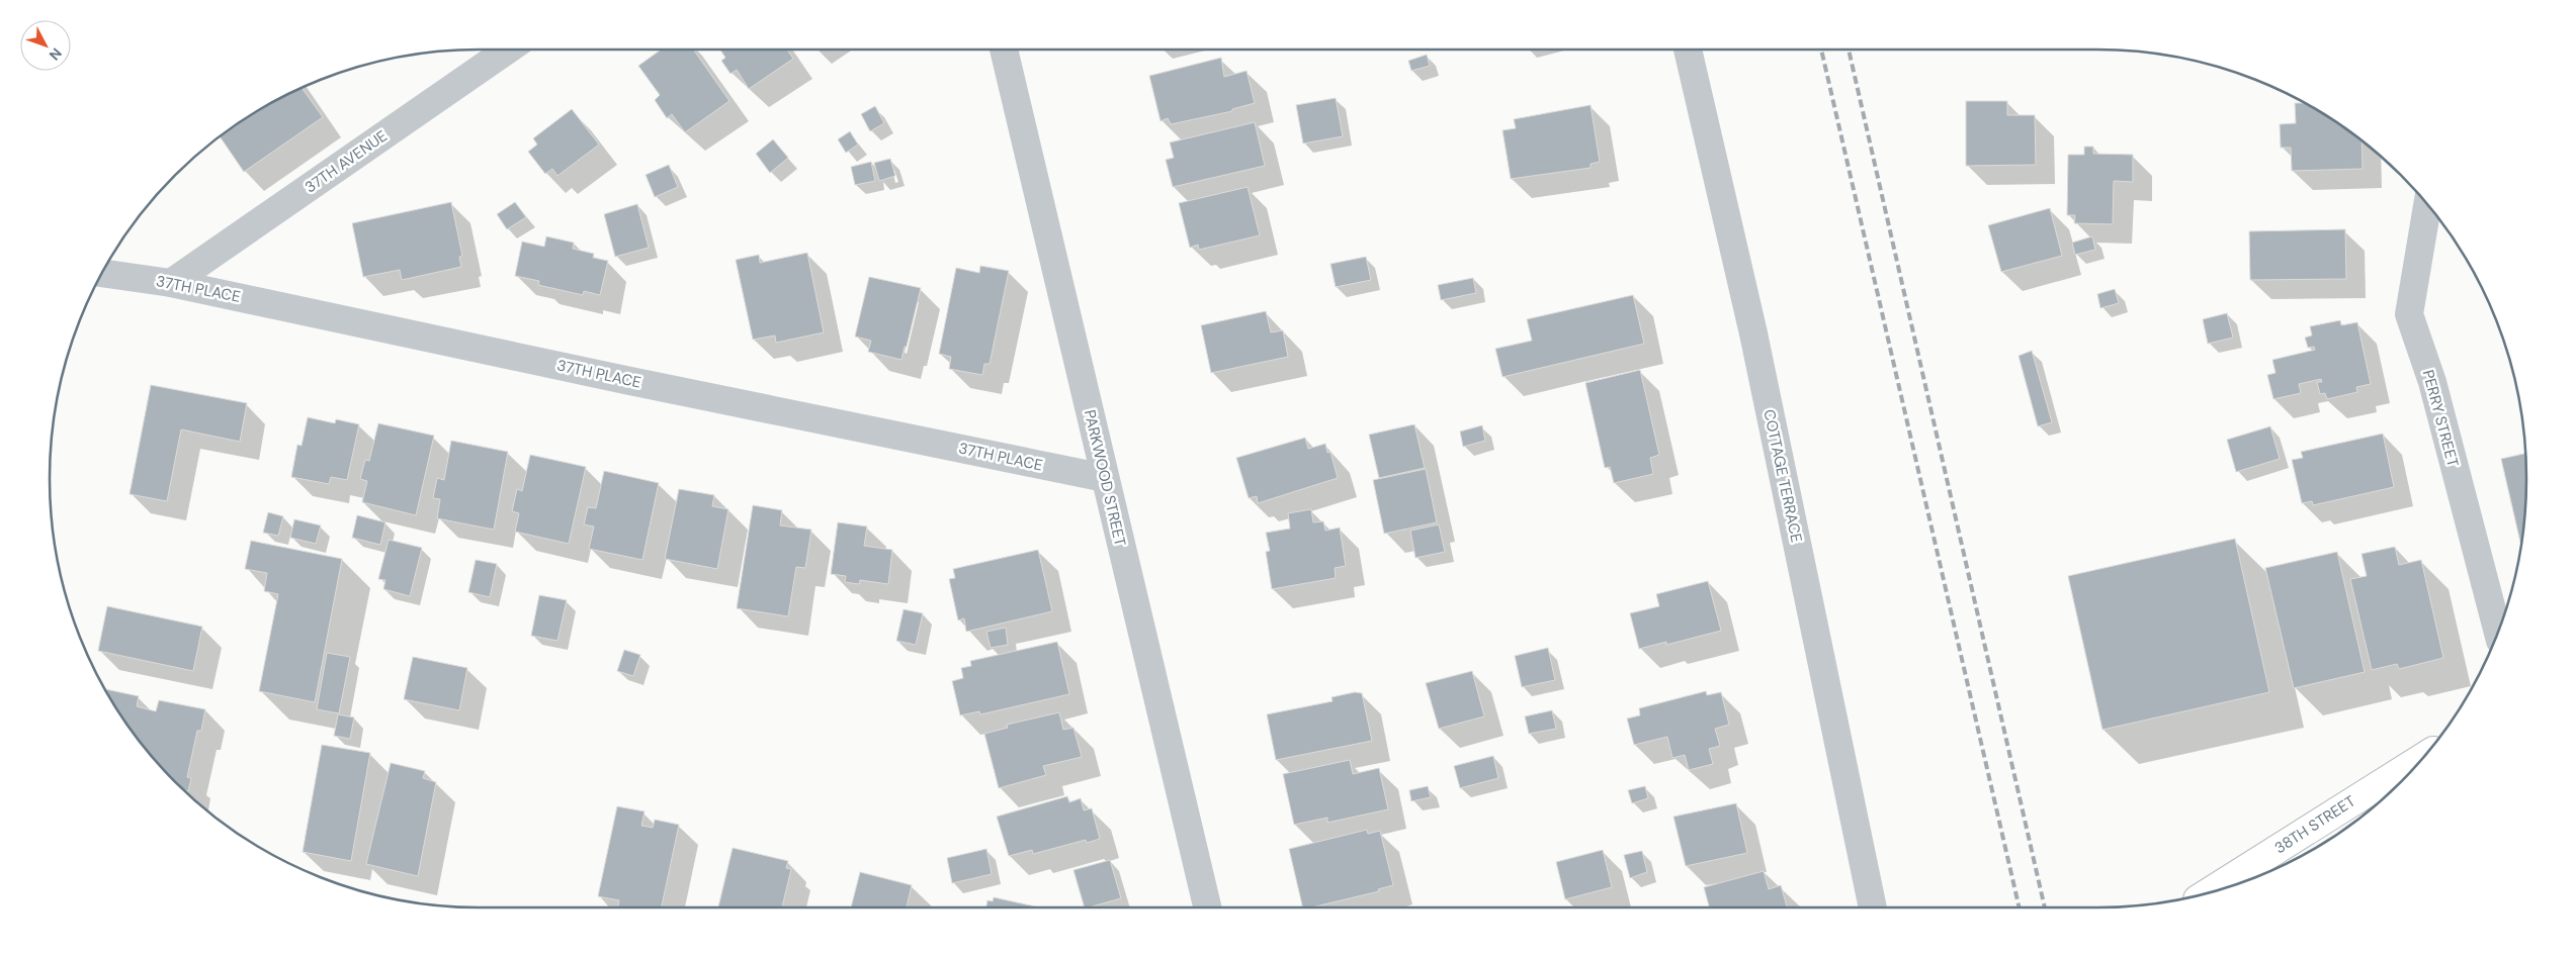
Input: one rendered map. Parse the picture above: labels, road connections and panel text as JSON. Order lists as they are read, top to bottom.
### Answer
{
  "streets": {
    "main road": ["38TH STREET"],
    "street": [
      "37TH AVENUE",
      "37TH PLACE",
      "PERRY STREET",
      "COTTAGE TERRACE",
      "PARKWOOD STREET"
    ]
  },
  "crossings": [
    ["37TH AVENUE", "37TH PLACE"],
    ["37TH PLACE", "PARKWOOD STREET"]
  ],
  "north": "bottom right"
}
